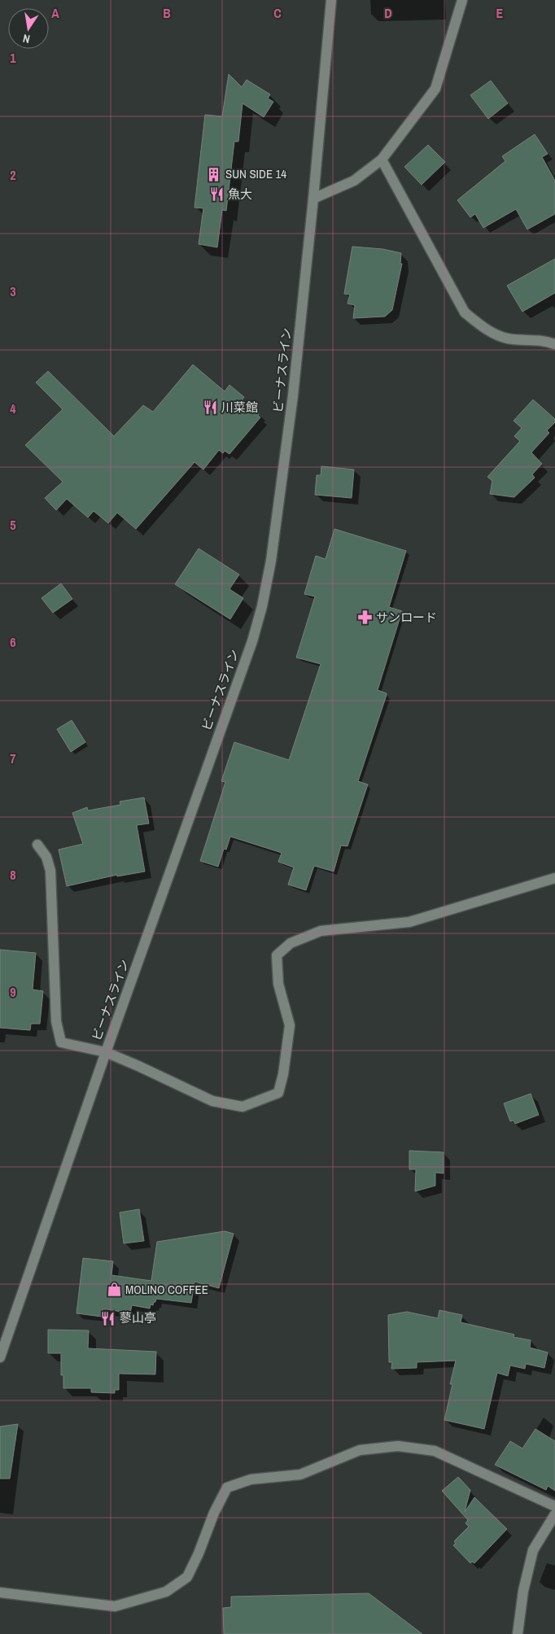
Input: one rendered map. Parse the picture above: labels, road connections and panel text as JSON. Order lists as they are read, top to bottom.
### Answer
{
  "streets": {
    "street": ["ビーナスライン"]
  },
  "places": {
    "building": ["SUN SIDE 14"],
    "restaurant": ["魚大", "川菜館", "蓼山亭"],
    "pharmacy": ["サンロード"],
    "shop": ["MOLINO COFFEE"]
  },
  "north": "bottom",
  "grid": {
    "columns": [
      "A",
      "B",
      "C",
      "D",
      "E"
    ],
    "rows": [
      "1",
      "2",
      "3",
      "4",
      "5",
      "6",
      "7",
      "8",
      "9"
    ]
  }
}
